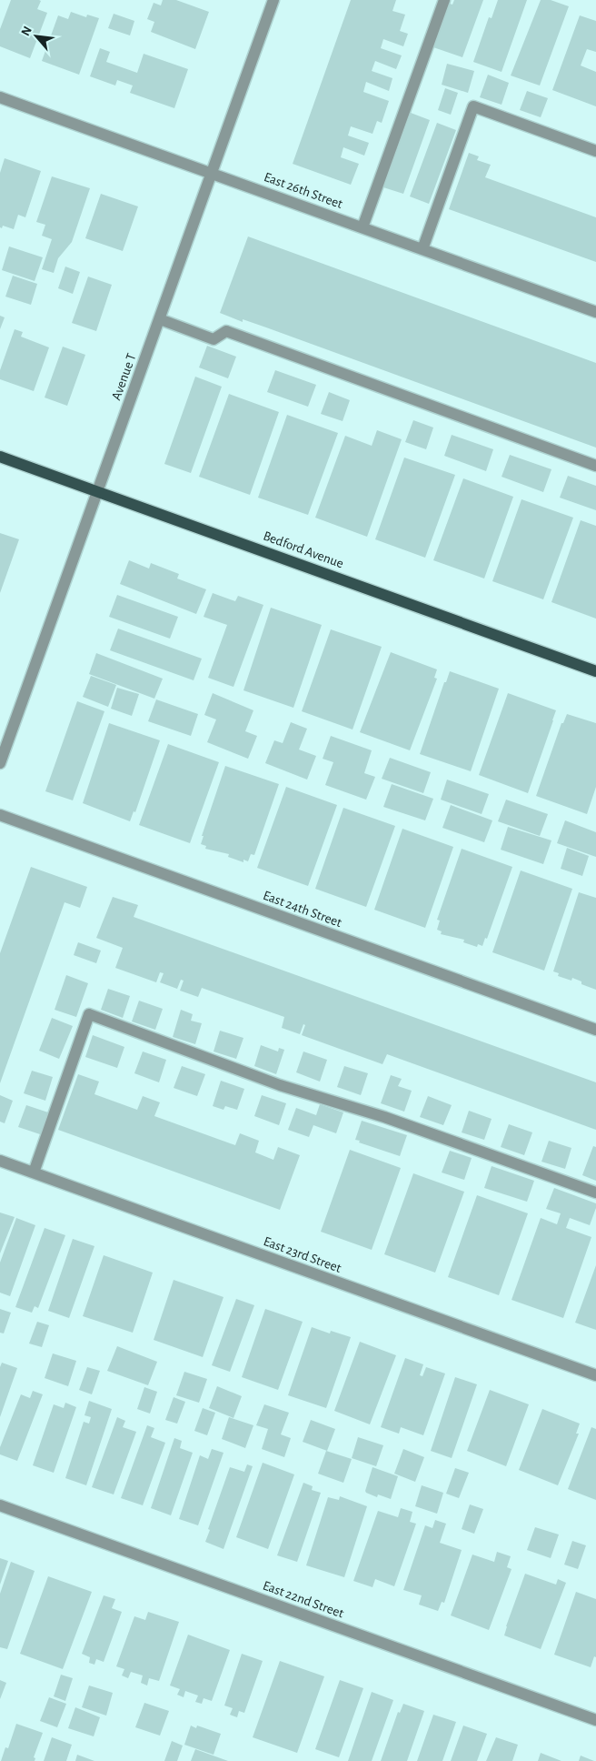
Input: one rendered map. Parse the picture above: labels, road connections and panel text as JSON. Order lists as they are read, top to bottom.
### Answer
{
  "streets": {
    "main road": ["Bedford Avenue"],
    "street": [
      "East 26th Street",
      "Avenue T",
      "East 24th Street",
      "East 23rd Street",
      "East 22nd Street"
    ]
  },
  "crossings": [
    ["East 26th Street", "Avenue T"],
    ["Avenue T", "Bedford Avenue"]
  ],
  "north": "top left"
}
